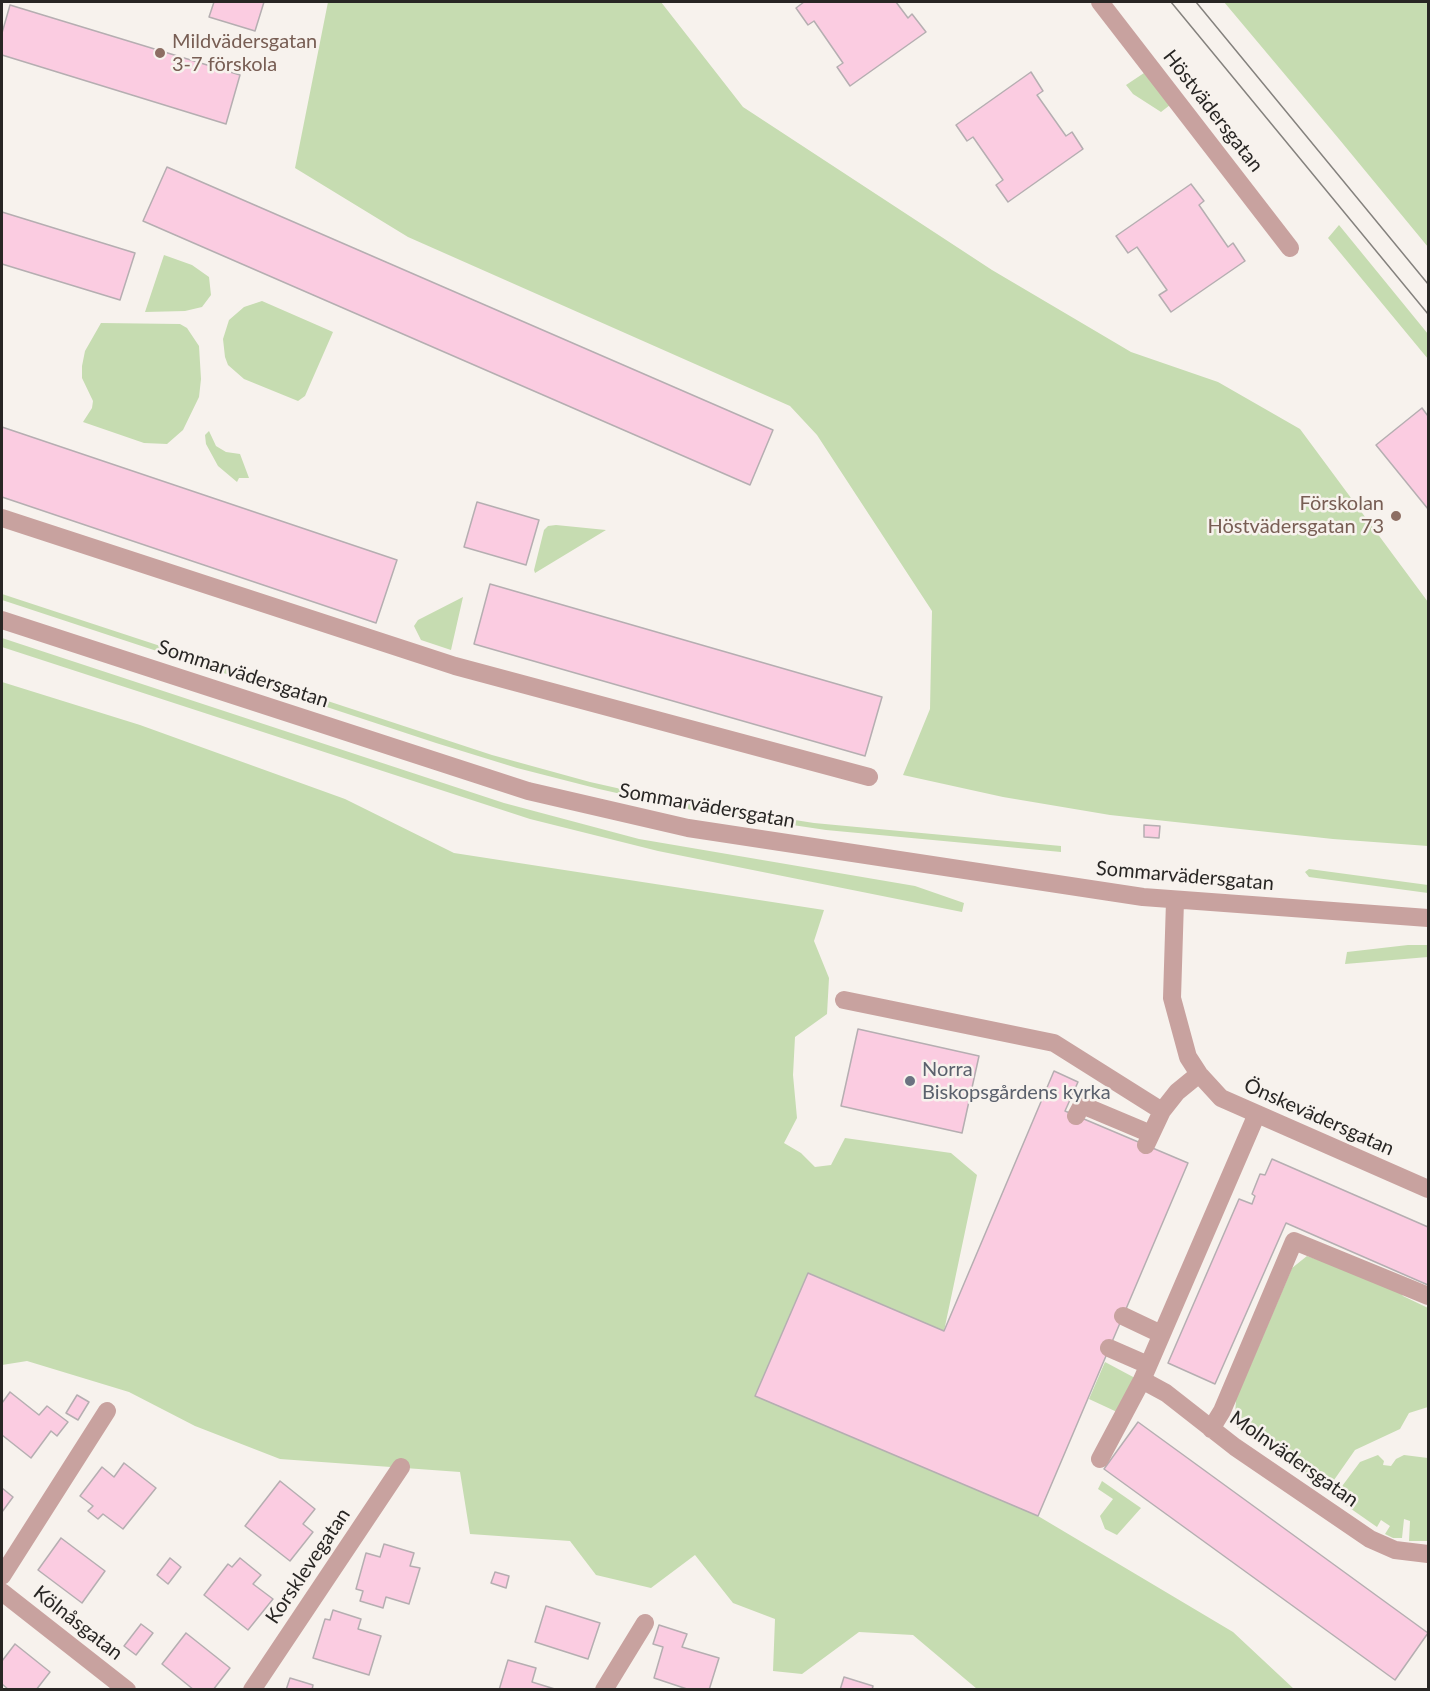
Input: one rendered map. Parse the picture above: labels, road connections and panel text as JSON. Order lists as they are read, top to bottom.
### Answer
{
  "streets": {
    "street": [
      "Höstvädersgatan",
      "Sommarvädersgatan",
      "Önskevädersgatan",
      "Molnvädersgatan",
      "Korsklevegatan",
      "Kölnåsgatan"
    ]
  },
  "crossings": [
    ["Sommarvädersgatan", "Önskevädersgatan"]
  ],
  "places": ["Mildvädersgatan 3-7 förskola", "Förskolan Höstvädersgatan 73", "Norra Biskopsgårdens kyrka"]
}
